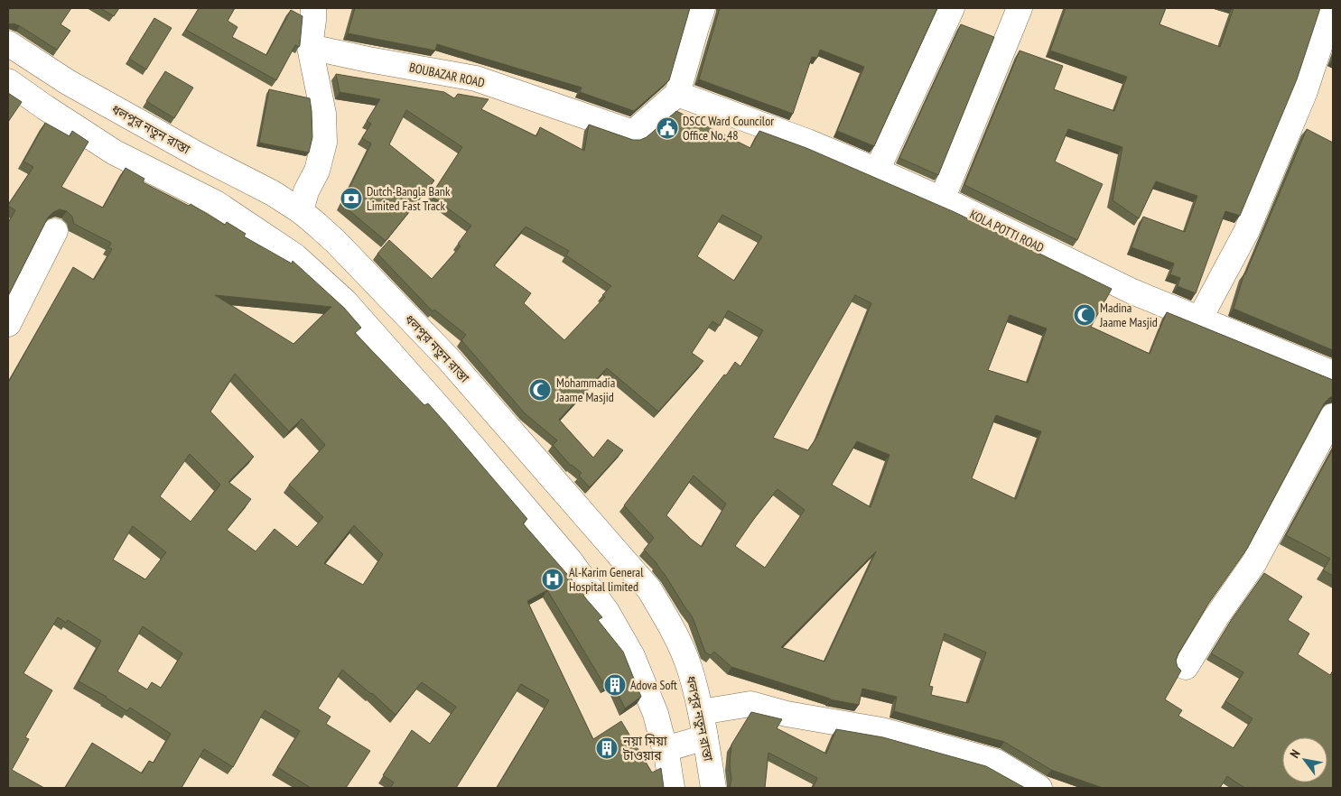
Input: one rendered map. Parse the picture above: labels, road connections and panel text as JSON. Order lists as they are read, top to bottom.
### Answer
{
  "streets": {
    "street": ["BOUBAZAR ROAD", "ধলপুর নতুন রাস্তা", "KOLA POTTI ROAD"]
  },
  "crossings": [
    ["BOUBAZAR ROAD", "KOLA POTTI ROAD"]
  ],
  "places": {
    "public building": ["DSCC Ward Councilor Office No. 48"],
    "bank": ["Dutch-Bangla Bank Limited Fast Track"],
    "mosque": ["Madina Jaame Masjid", "Mohammadia Jaame Masjid"],
    "hospital": ["Al-Karim General Hospital limited"],
    "building": ["Adova Soft", "নয়া মিয়া টাওয়ার"]
  },
  "north": "top left"
}
